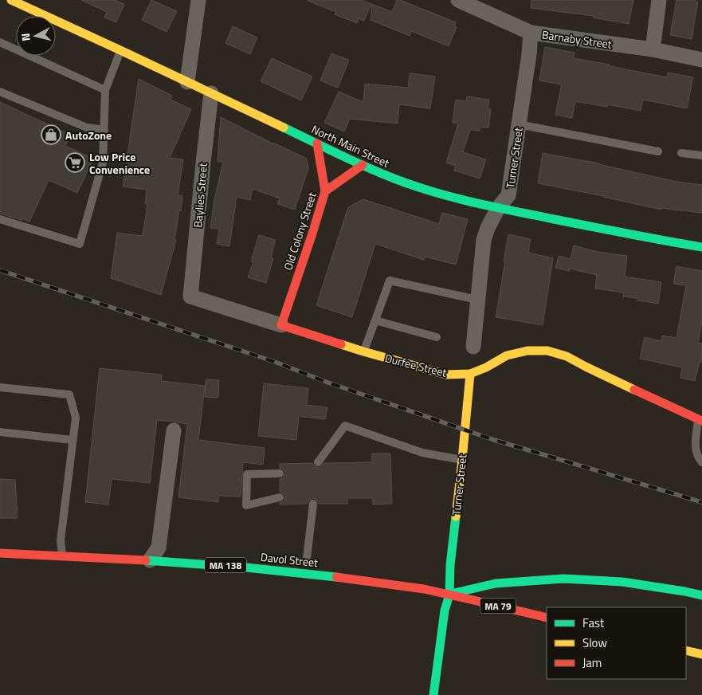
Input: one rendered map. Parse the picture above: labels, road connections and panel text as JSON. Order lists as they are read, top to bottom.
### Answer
{
  "streets": {
    "main road": [
      "North Main Street",
      "Turner Street",
      "Old Colony Street",
      "Durfee Street",
      "Davol Street",
      "MA 138",
      "MA 79"
    ],
    "street": ["Barnaby Street", "Baylies Street"]
  },
  "crossings": [
    ["Barnaby Street", "Turner Street"],
    ["North Main Street", "Turner Street"],
    ["North Main Street", "Baylies Street"],
    ["North Main Street", "Old Colony Street"],
    ["Turner Street", "Durfee Street"],
    ["Turner Street", "Davol Street"],
    ["Baylies Street", "Durfee Street"],
    ["Old Colony Street", "Durfee Street"]
  ],
  "places": {
    "shop": ["AutoZone"],
    "supermarket": ["Low Price Convenience"]
  },
  "legend": ["Fast", "Slow", "Jam"],
  "north": "left"
}
